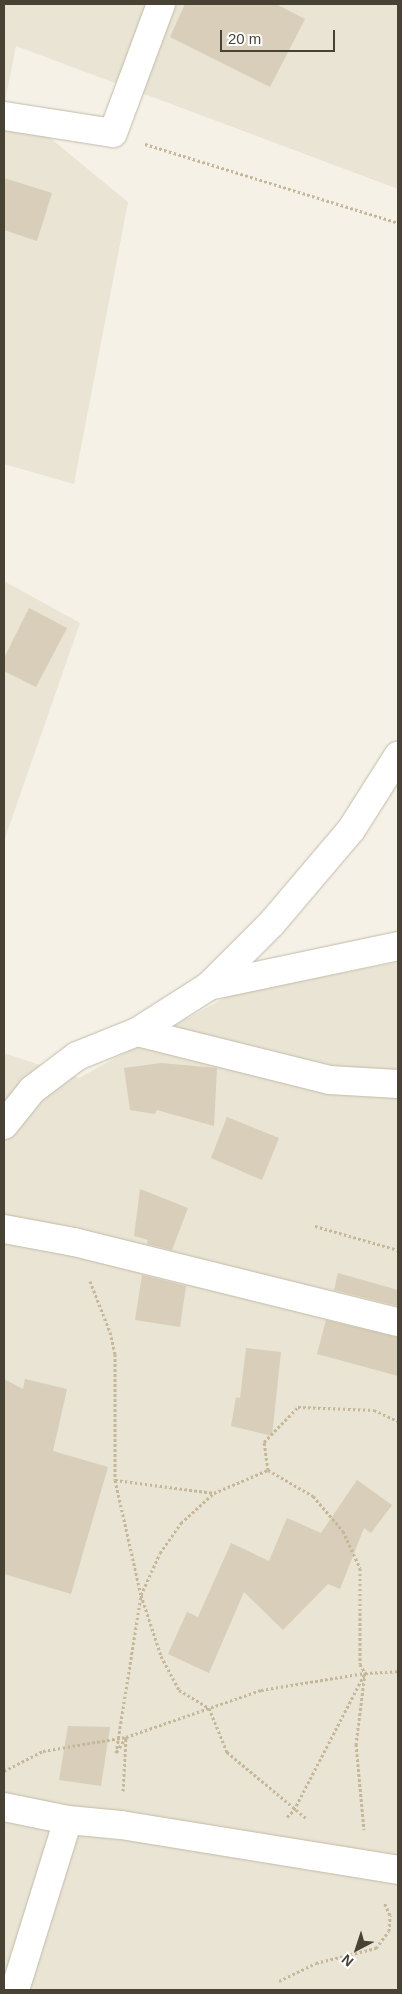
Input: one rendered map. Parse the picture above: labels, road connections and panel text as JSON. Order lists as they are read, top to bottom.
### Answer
{
  "scale_bar": "20 m",
  "north": "bottom left"
}
